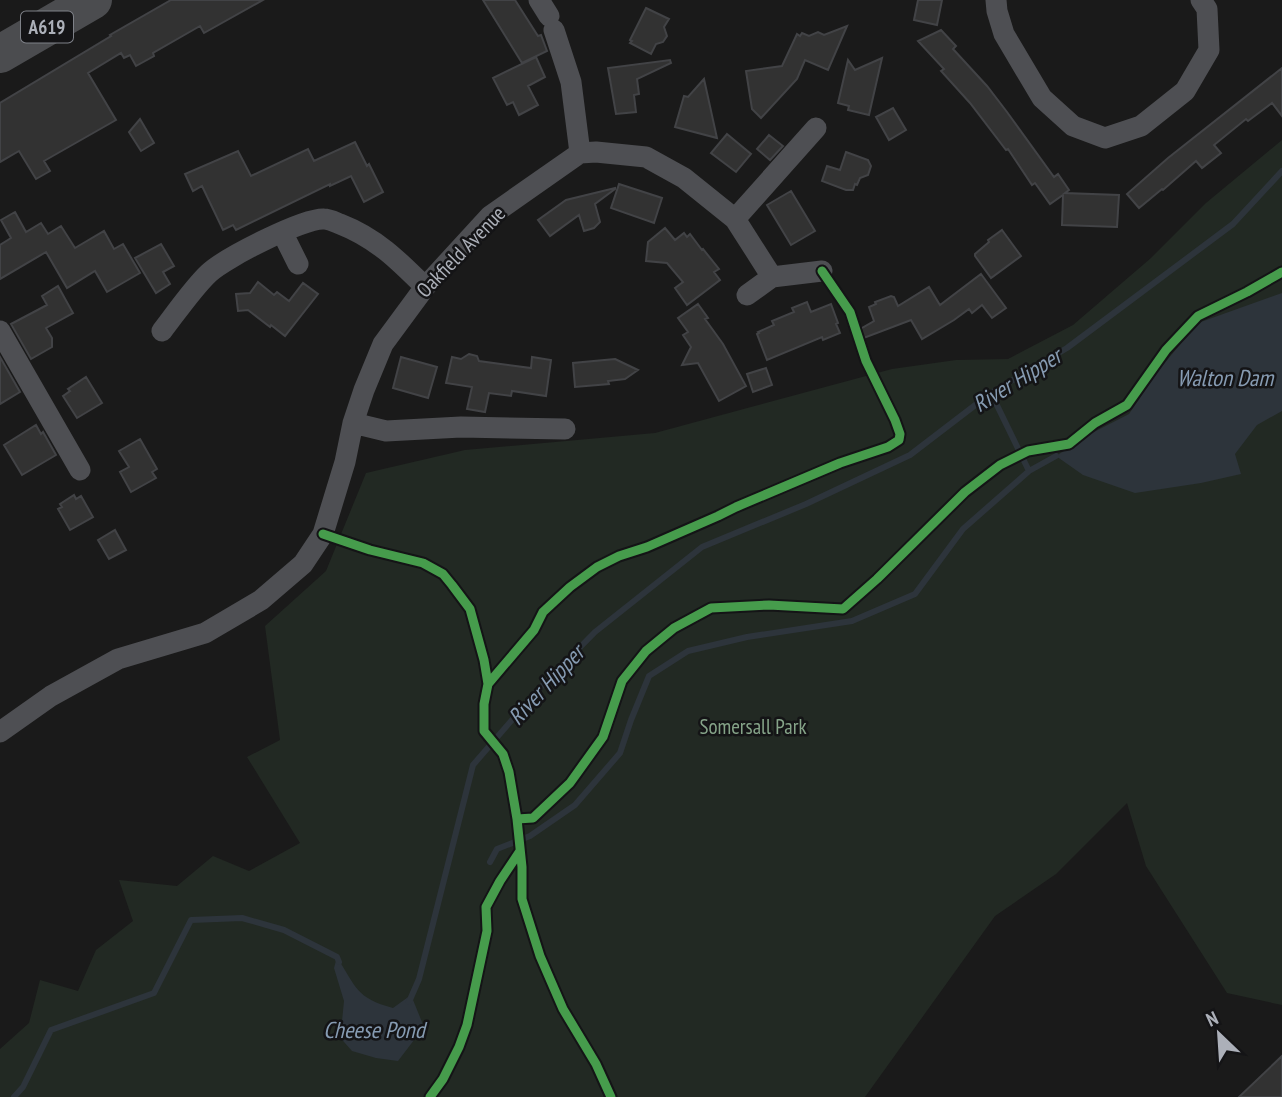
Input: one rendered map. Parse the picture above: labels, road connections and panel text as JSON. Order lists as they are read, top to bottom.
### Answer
{
  "streets": {
    "highway": ["A619"],
    "street": ["Oakfield Avenue"]
  },
  "water": ["Walton Dam", "River Hipper", "Cheese Pond"],
  "parks": ["Somersall Park"],
  "north": "top left"
}
